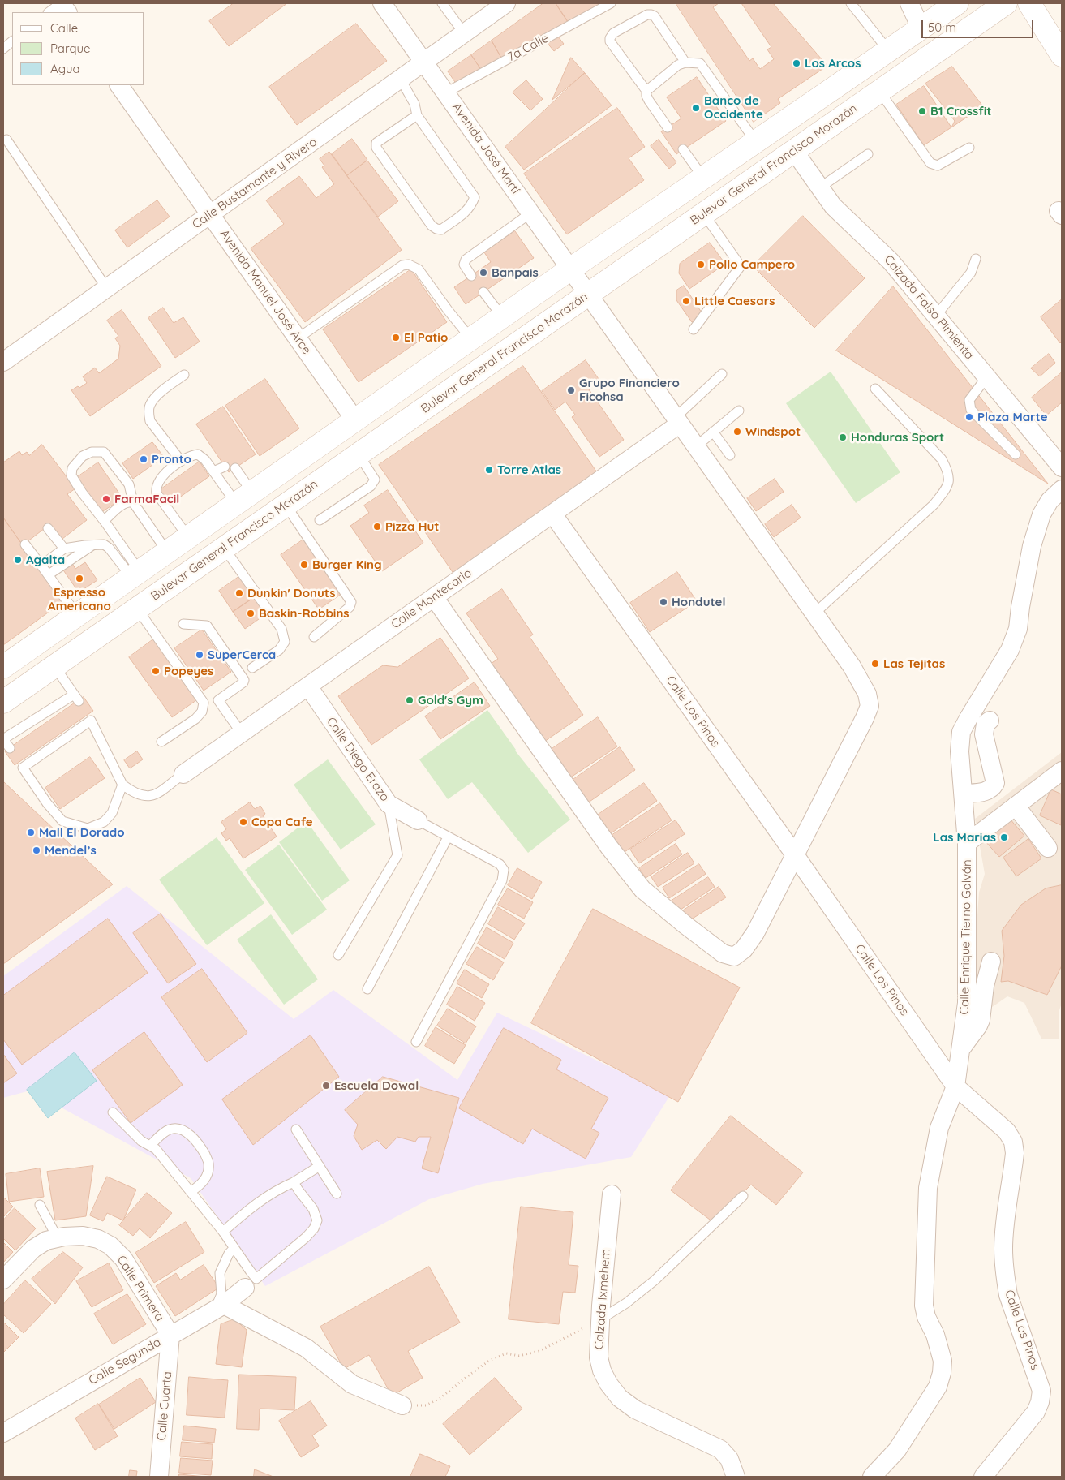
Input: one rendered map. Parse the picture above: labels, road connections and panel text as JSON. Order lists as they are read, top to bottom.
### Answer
{
  "streets": {
    "main road": ["Bulevar General Francisco Morazán"],
    "street": [
      "Avenida José Martí",
      "Calle Bustamante y Rivero",
      "Avenida Manuel José Arce",
      "Calzada Falso Pimienta",
      "Calle Montecarlo",
      "Calle Los Pinos",
      "Calle Diego Erazo",
      "Calle Enrique Tierno Galván",
      "Calle Primera",
      "Calzada Ixmehem",
      "Calle Segunda",
      "Calle Cuarta"
    ],
    "lane": ["7a Calle"]
  },
  "crossings": [
    ["7a Calle", "Avenida José Martí"],
    ["Avenida José Martí", "Bulevar General Francisco Morazán"],
    ["Avenida José Martí", "Calle Bustamante y Rivero"],
    ["Avenida José Martí", "Calle Montecarlo"],
    ["Avenida José Martí", "Calle Los Pinos"],
    ["Bulevar General Francisco Morazán", "Calzada Falso Pimienta"],
    ["Calle Bustamante y Rivero", "Avenida Manuel José Arce"],
    ["Calle Montecarlo", "Calle Los Pinos"],
    ["Calle Montecarlo", "Calle Diego Erazo"],
    ["Calle Los Pinos", "Calle Enrique Tierno Galván"],
    ["Calle Primera", "Calle Segunda"],
    ["Calle Primera", "Calle Cuarta"],
    ["Calle Segunda", "Calle Cuarta"]
  ],
  "places": [
    "Los Arcos",
    "Banco de Occidente",
    "B1 Crossfit",
    "Pollo Campero",
    "Banpais",
    "Little Caesars",
    "El Patio",
    "Grupo Financiero Ficohsa",
    "Plaza Marte",
    "Windspot",
    "Honduras Sport",
    "Pronto",
    "Torre Atlas",
    "FarmaFacil",
    "Pizza Hut",
    "Agalta",
    "Burger King",
    "Espresso Americano",
    "Dunkin' Donuts",
    "Hondutel",
    "Baskin-Robbins",
    "SuperCerca",
    "Las Tejitas",
    "Popeyes",
    "Gold's Gym",
    "Copa Cafe",
    "Mall El Dorado",
    "Las Marias",
    "Mendel’s",
    "Escuela Dowal"
  ],
  "legend": ["Calle", "Parque", "Agua"],
  "scale_bar": "50 m"
}
